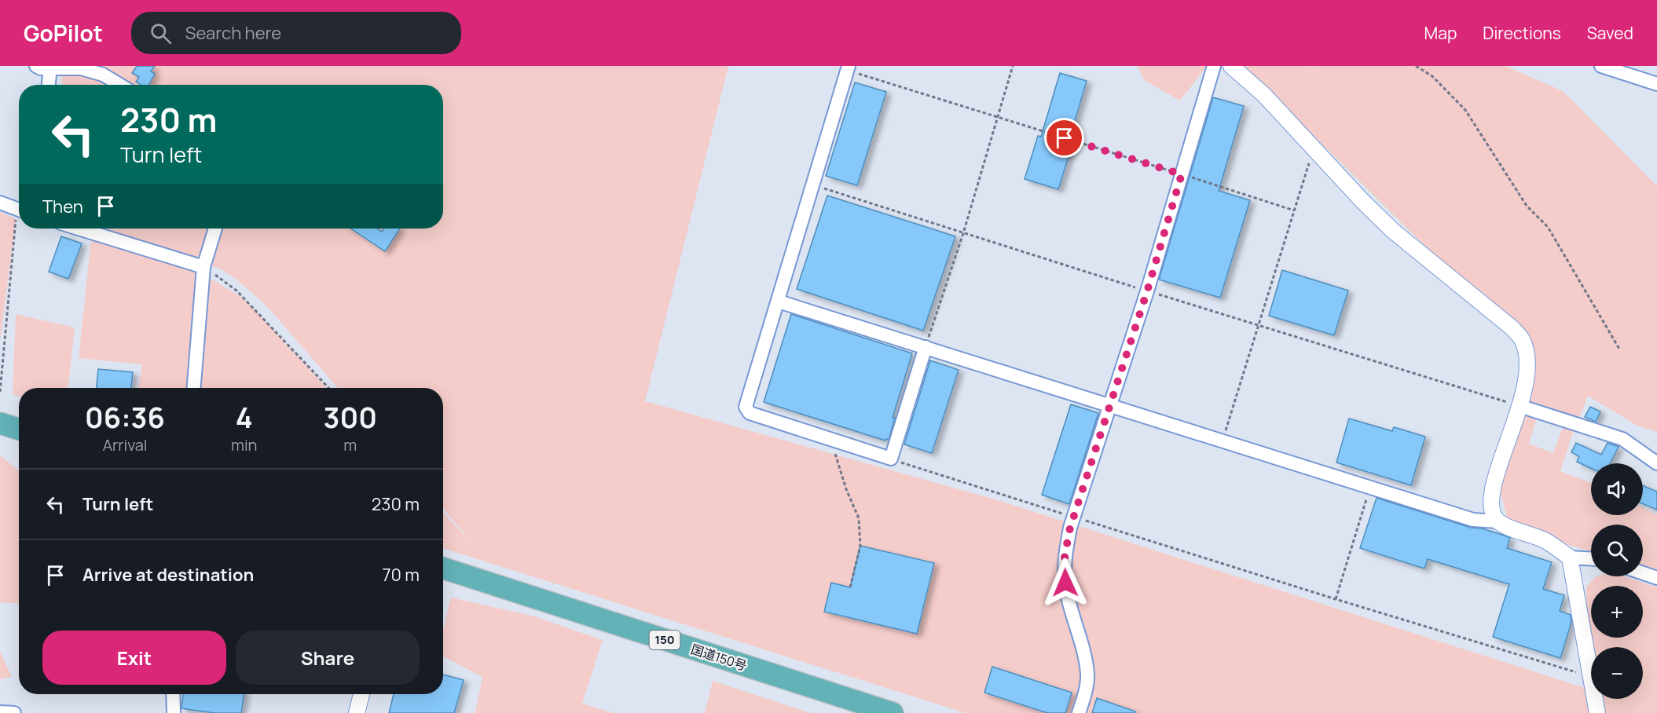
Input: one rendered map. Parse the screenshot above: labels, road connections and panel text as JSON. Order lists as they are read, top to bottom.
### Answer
{
  "streets": {
    "highway": ["150", "国道150号"]
  },
  "page": {
    "header": "GoPilot",
    "search": "Search here",
    "nav": ["Map", "Directions", "Saved"],
    "turn": ["230 m", "Turn left"],
    "then": "Then",
    "eta": [
      "06:36",
      "Arrival",
      "4",
      "min",
      "300",
      "m"
    ],
    "map_buttons": ["+", "−"],
    "list": [
      {
        "name": "Turn left",
        "value": "230 m"
      },
      {
        "name": "Arrive at destination",
        "value": "70 m"
      }
    ],
    "buttons": ["Exit", "Share"]
  }
}
